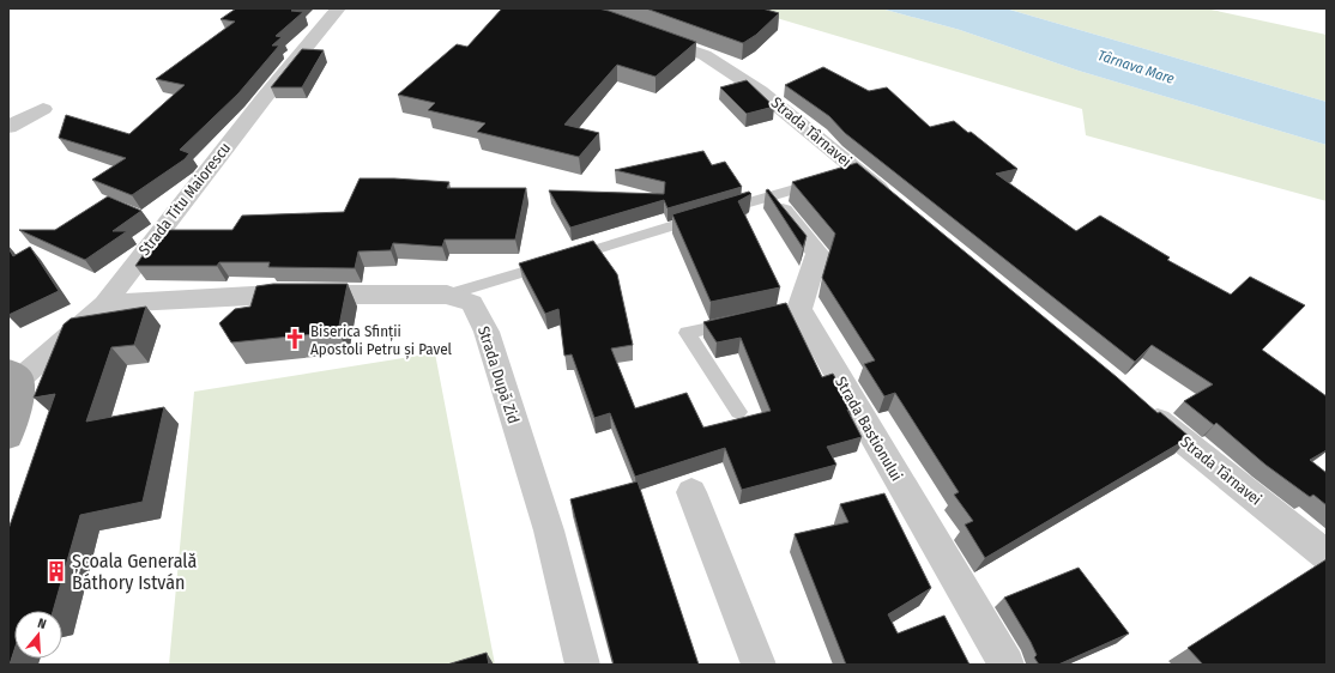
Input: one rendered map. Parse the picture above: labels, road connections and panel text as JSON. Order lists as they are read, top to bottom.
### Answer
{
  "streets": {
    "street": [
      "Strada Târnavei",
      "Strada Titu Maiorescu",
      "Strada După Zid",
      "Strada Bastionului"
    ]
  },
  "crossings": [
    ["Strada Titu Maiorescu", "Strada După Zid"]
  ],
  "water": ["Târnava Mare"],
  "places": {
    "church": ["Biserica Sfinții Apostoli Petru și Pavel"],
    "building": ["Școala Generală Báthory István"]
  },
  "north": "top"
}
